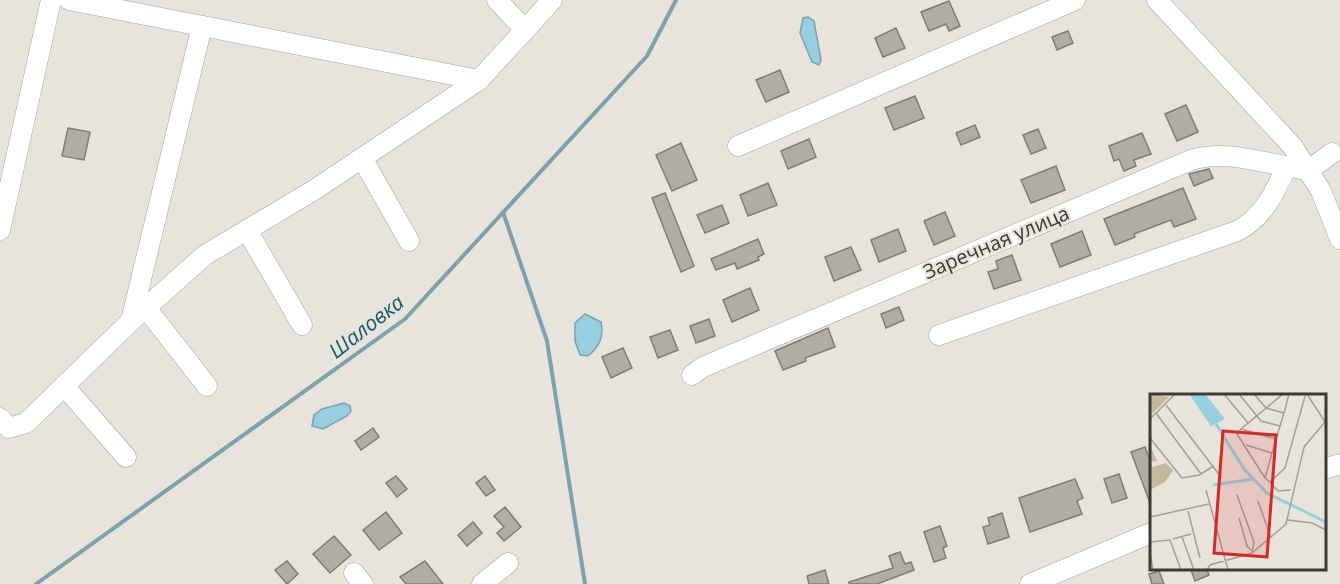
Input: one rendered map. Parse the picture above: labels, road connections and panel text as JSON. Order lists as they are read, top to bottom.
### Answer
{
  "streets": {
    "street": ["Заречная улица"]
  },
  "water": ["Шаловка"]
}
